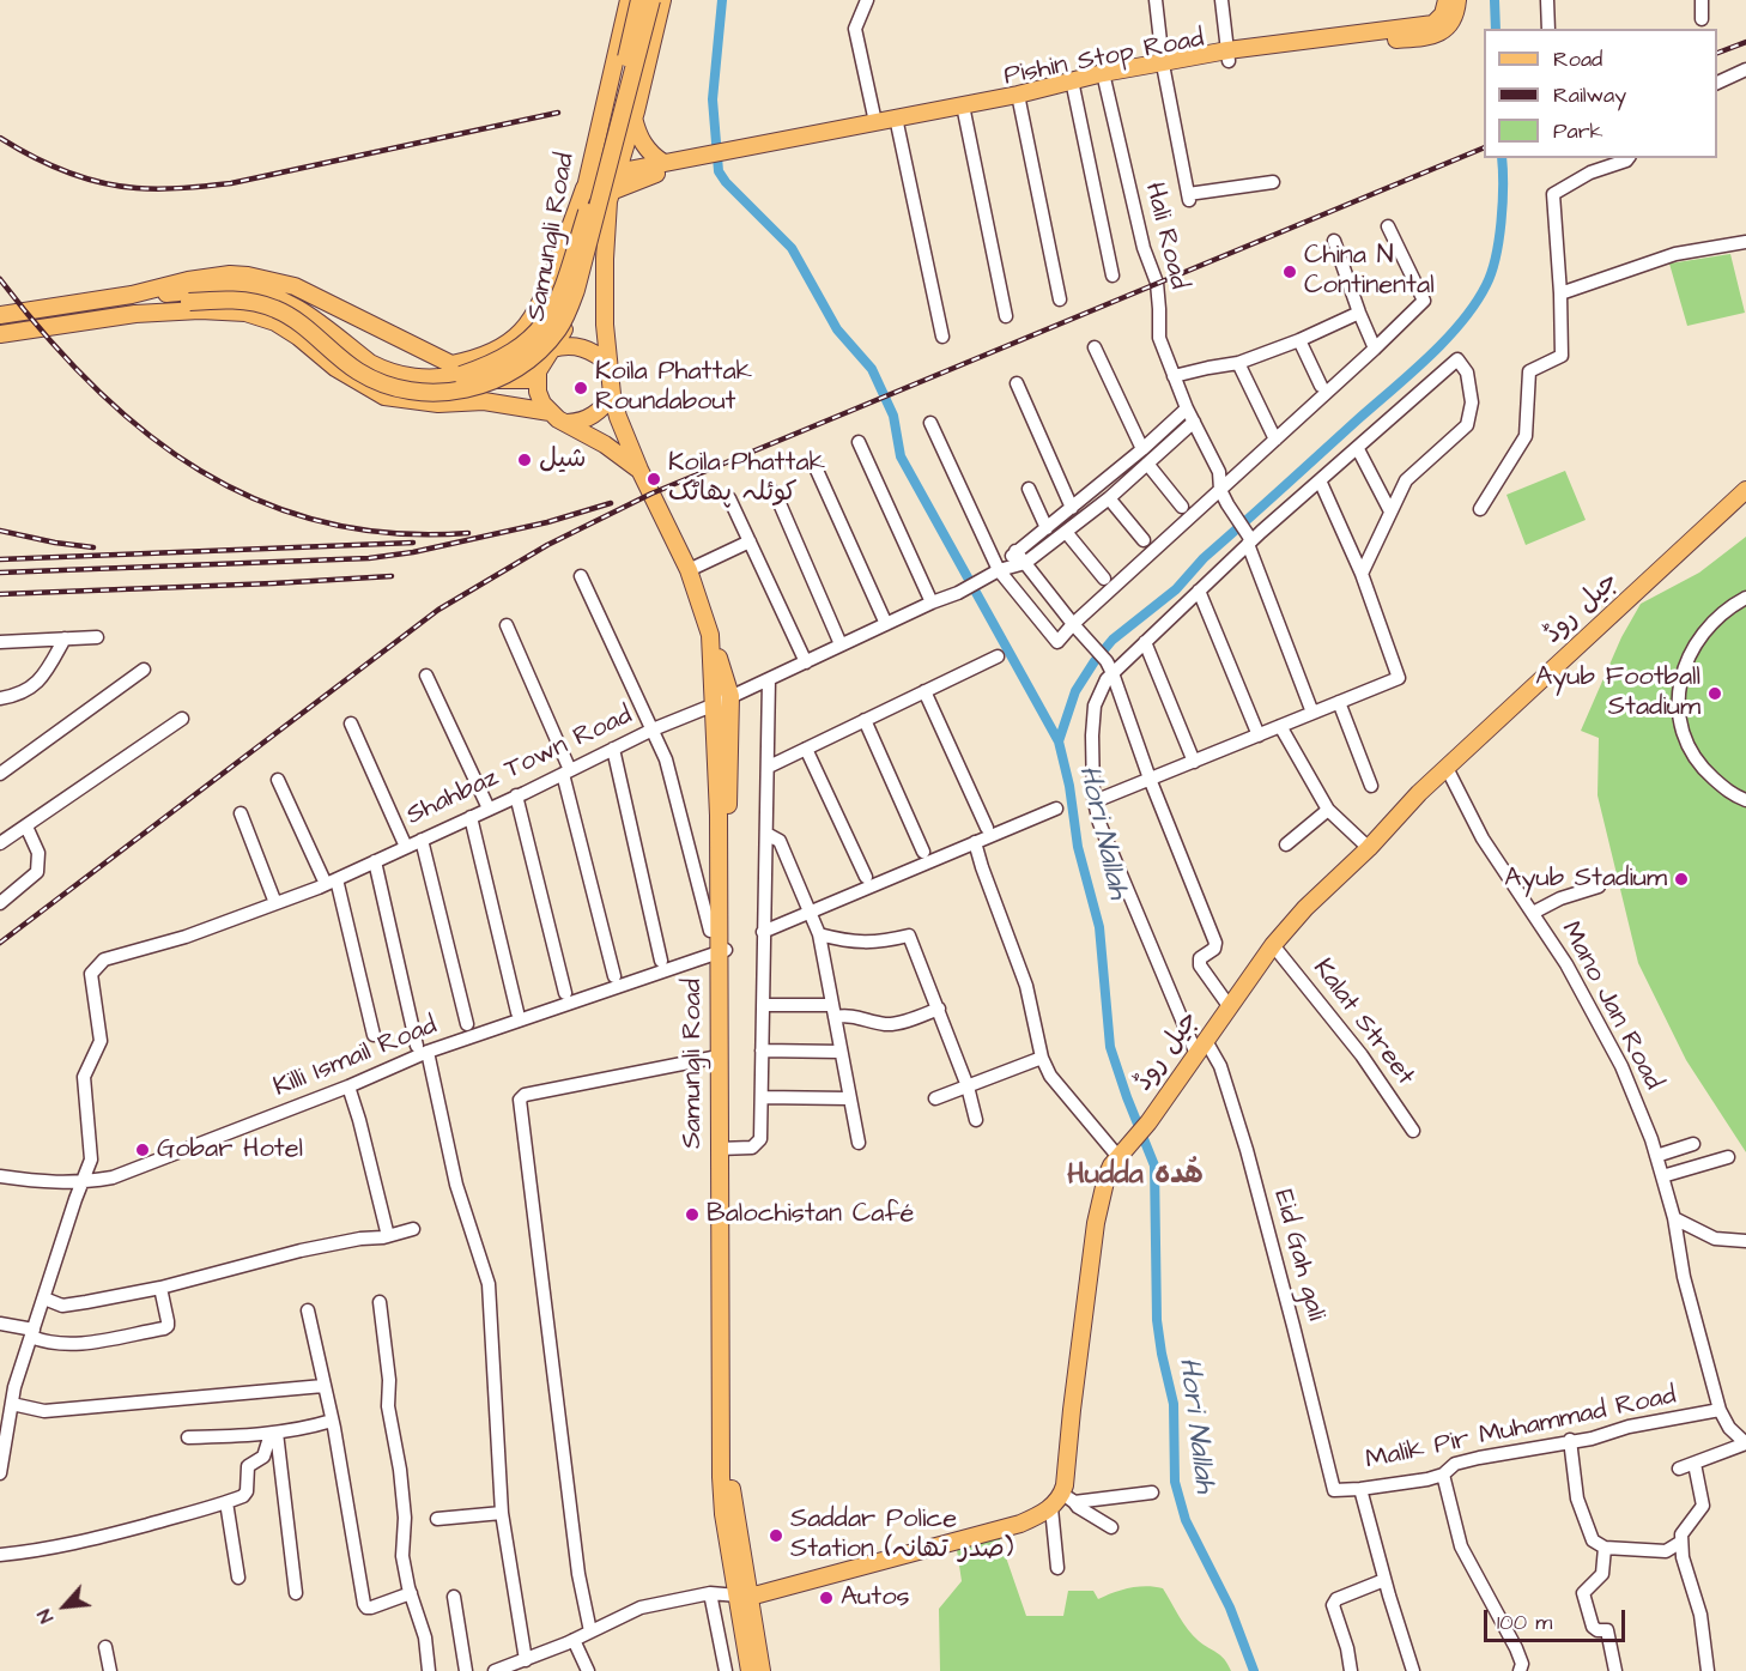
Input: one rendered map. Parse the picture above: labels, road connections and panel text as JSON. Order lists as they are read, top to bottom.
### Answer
{
  "streets": {
    "main road": ["Pishin Stop Road", "Samungli Road", "جیل روڈ"],
    "street": [
      "Hali Road",
      "Shahbaz Town Road",
      "Mano Jan Road",
      "Kalat Street",
      "Killi Ismail Road",
      "Eid Gah gali",
      "Malik Pir Muhammad Road"
    ]
  },
  "crossings": [
    ["Pishin Stop Road", "Hali Road"],
    ["Hali Road", "Eid Gah gali"],
    ["Samungli Road", "Shahbaz Town Road"],
    ["Samungli Road", "Killi Ismail Road"],
    ["جیل روڈ", "Mano Jan Road"],
    ["جیل روڈ", "Kalat Street"],
    ["جیل روڈ", "Eid Gah gali"],
    ["Shahbaz Town Road", "Killi Ismail Road"],
    ["Mano Jan Road", "Malik Pir Muhammad Road"],
    ["Eid Gah gali", "Malik Pir Muhammad Road"]
  ],
  "districts": ["Hudda ھُدہ"],
  "water": ["Hori Nallah"],
  "places": [
    "China N Continental",
    "Koila Phattak Roundabout",
    "شیل",
    "Koila Phattak کوئلہ پھاٹک",
    "Ayub Football Stadium",
    "Ayub Stadium",
    "Gobar Hotel",
    "Balochistan Café",
    "Saddar Police Station (صدر تھانہ)",
    "Autos"
  ],
  "legend": ["Road", "Railway", "Park"],
  "scale_bar": "100 m",
  "north": "bottom left"
}
